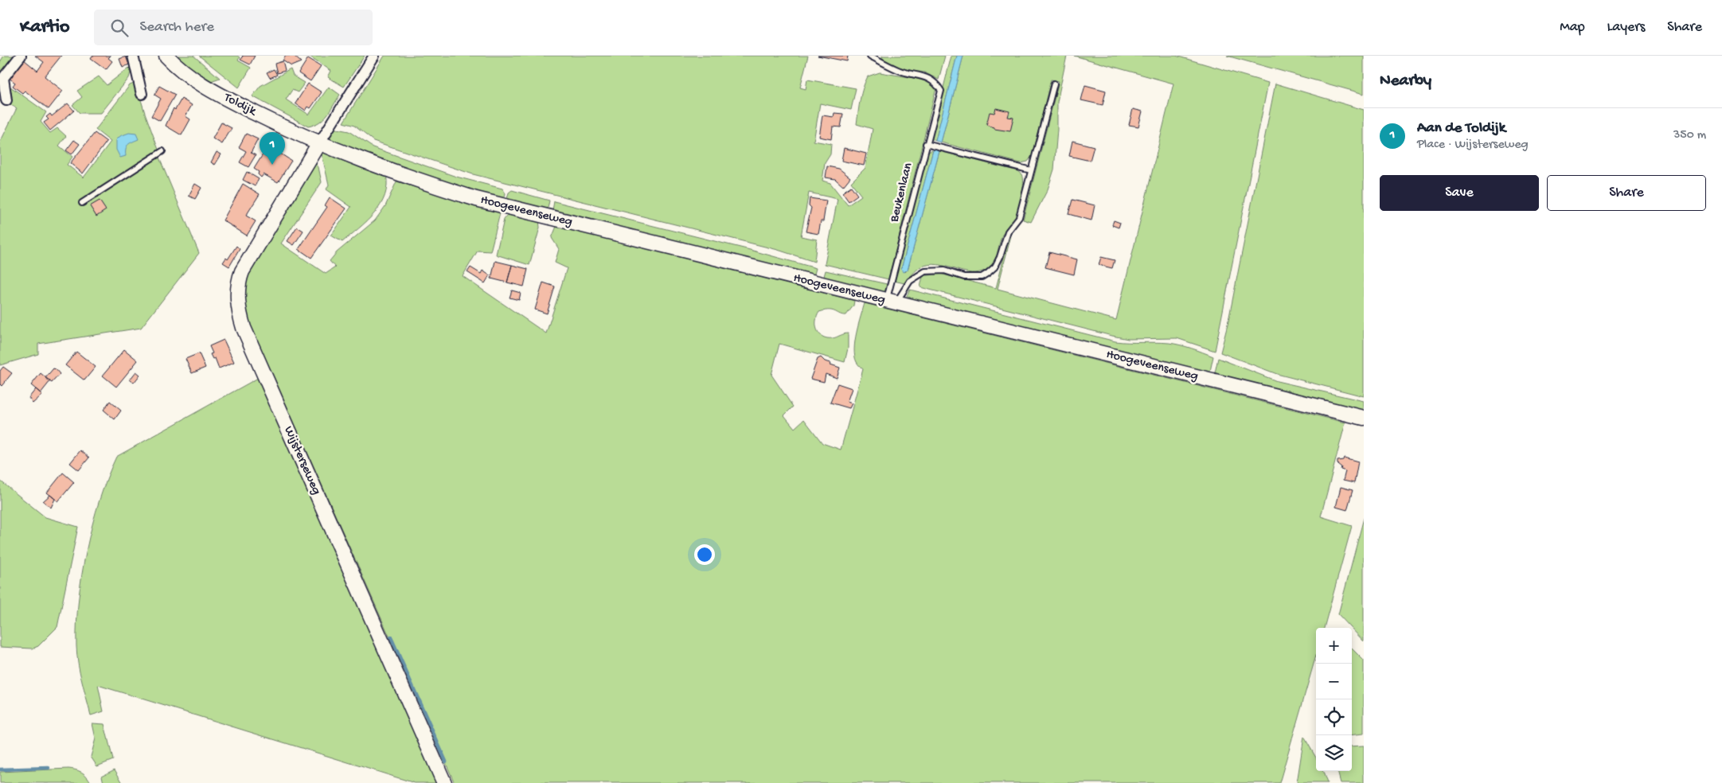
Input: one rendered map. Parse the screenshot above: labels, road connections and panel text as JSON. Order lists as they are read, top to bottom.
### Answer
{
  "streets": {
    "main road": ["Toldijk", "Hoogeveenseweg", "Wijsterseweg"],
    "lane": ["Beukenlaan"]
  },
  "crossings": [
    ["Toldijk", "Hoogeveenseweg"],
    ["Toldijk", "Wijsterseweg"],
    ["Beukenlaan", "Hoogeveenseweg"],
    ["Hoogeveenseweg", "Wijsterseweg"]
  ],
  "page": {
    "header": "Kartio",
    "search": "Search here",
    "nav": ["Map", "Layers", "Share"],
    "heading": "Nearby",
    "list": [
      {
        "mark": "1",
        "name": "Aan de Toldijk",
        "note": "Place · Wijsterseweg",
        "value": "350 m"
      }
    ],
    "pins": "1",
    "buttons": ["Save", "Share"],
    "map_buttons": ["+", "−"]
  }
}
